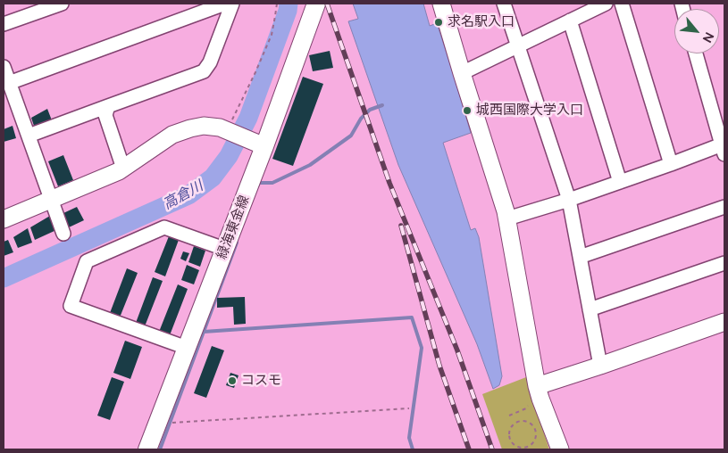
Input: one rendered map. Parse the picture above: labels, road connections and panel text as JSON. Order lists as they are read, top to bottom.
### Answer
{
  "streets": {
    "main road": ["緑海東金線"]
  },
  "water": ["高倉川"],
  "places": ["求名駅入口", "城西国際大学入口", "コスモ"],
  "north": "bottom right"
}
